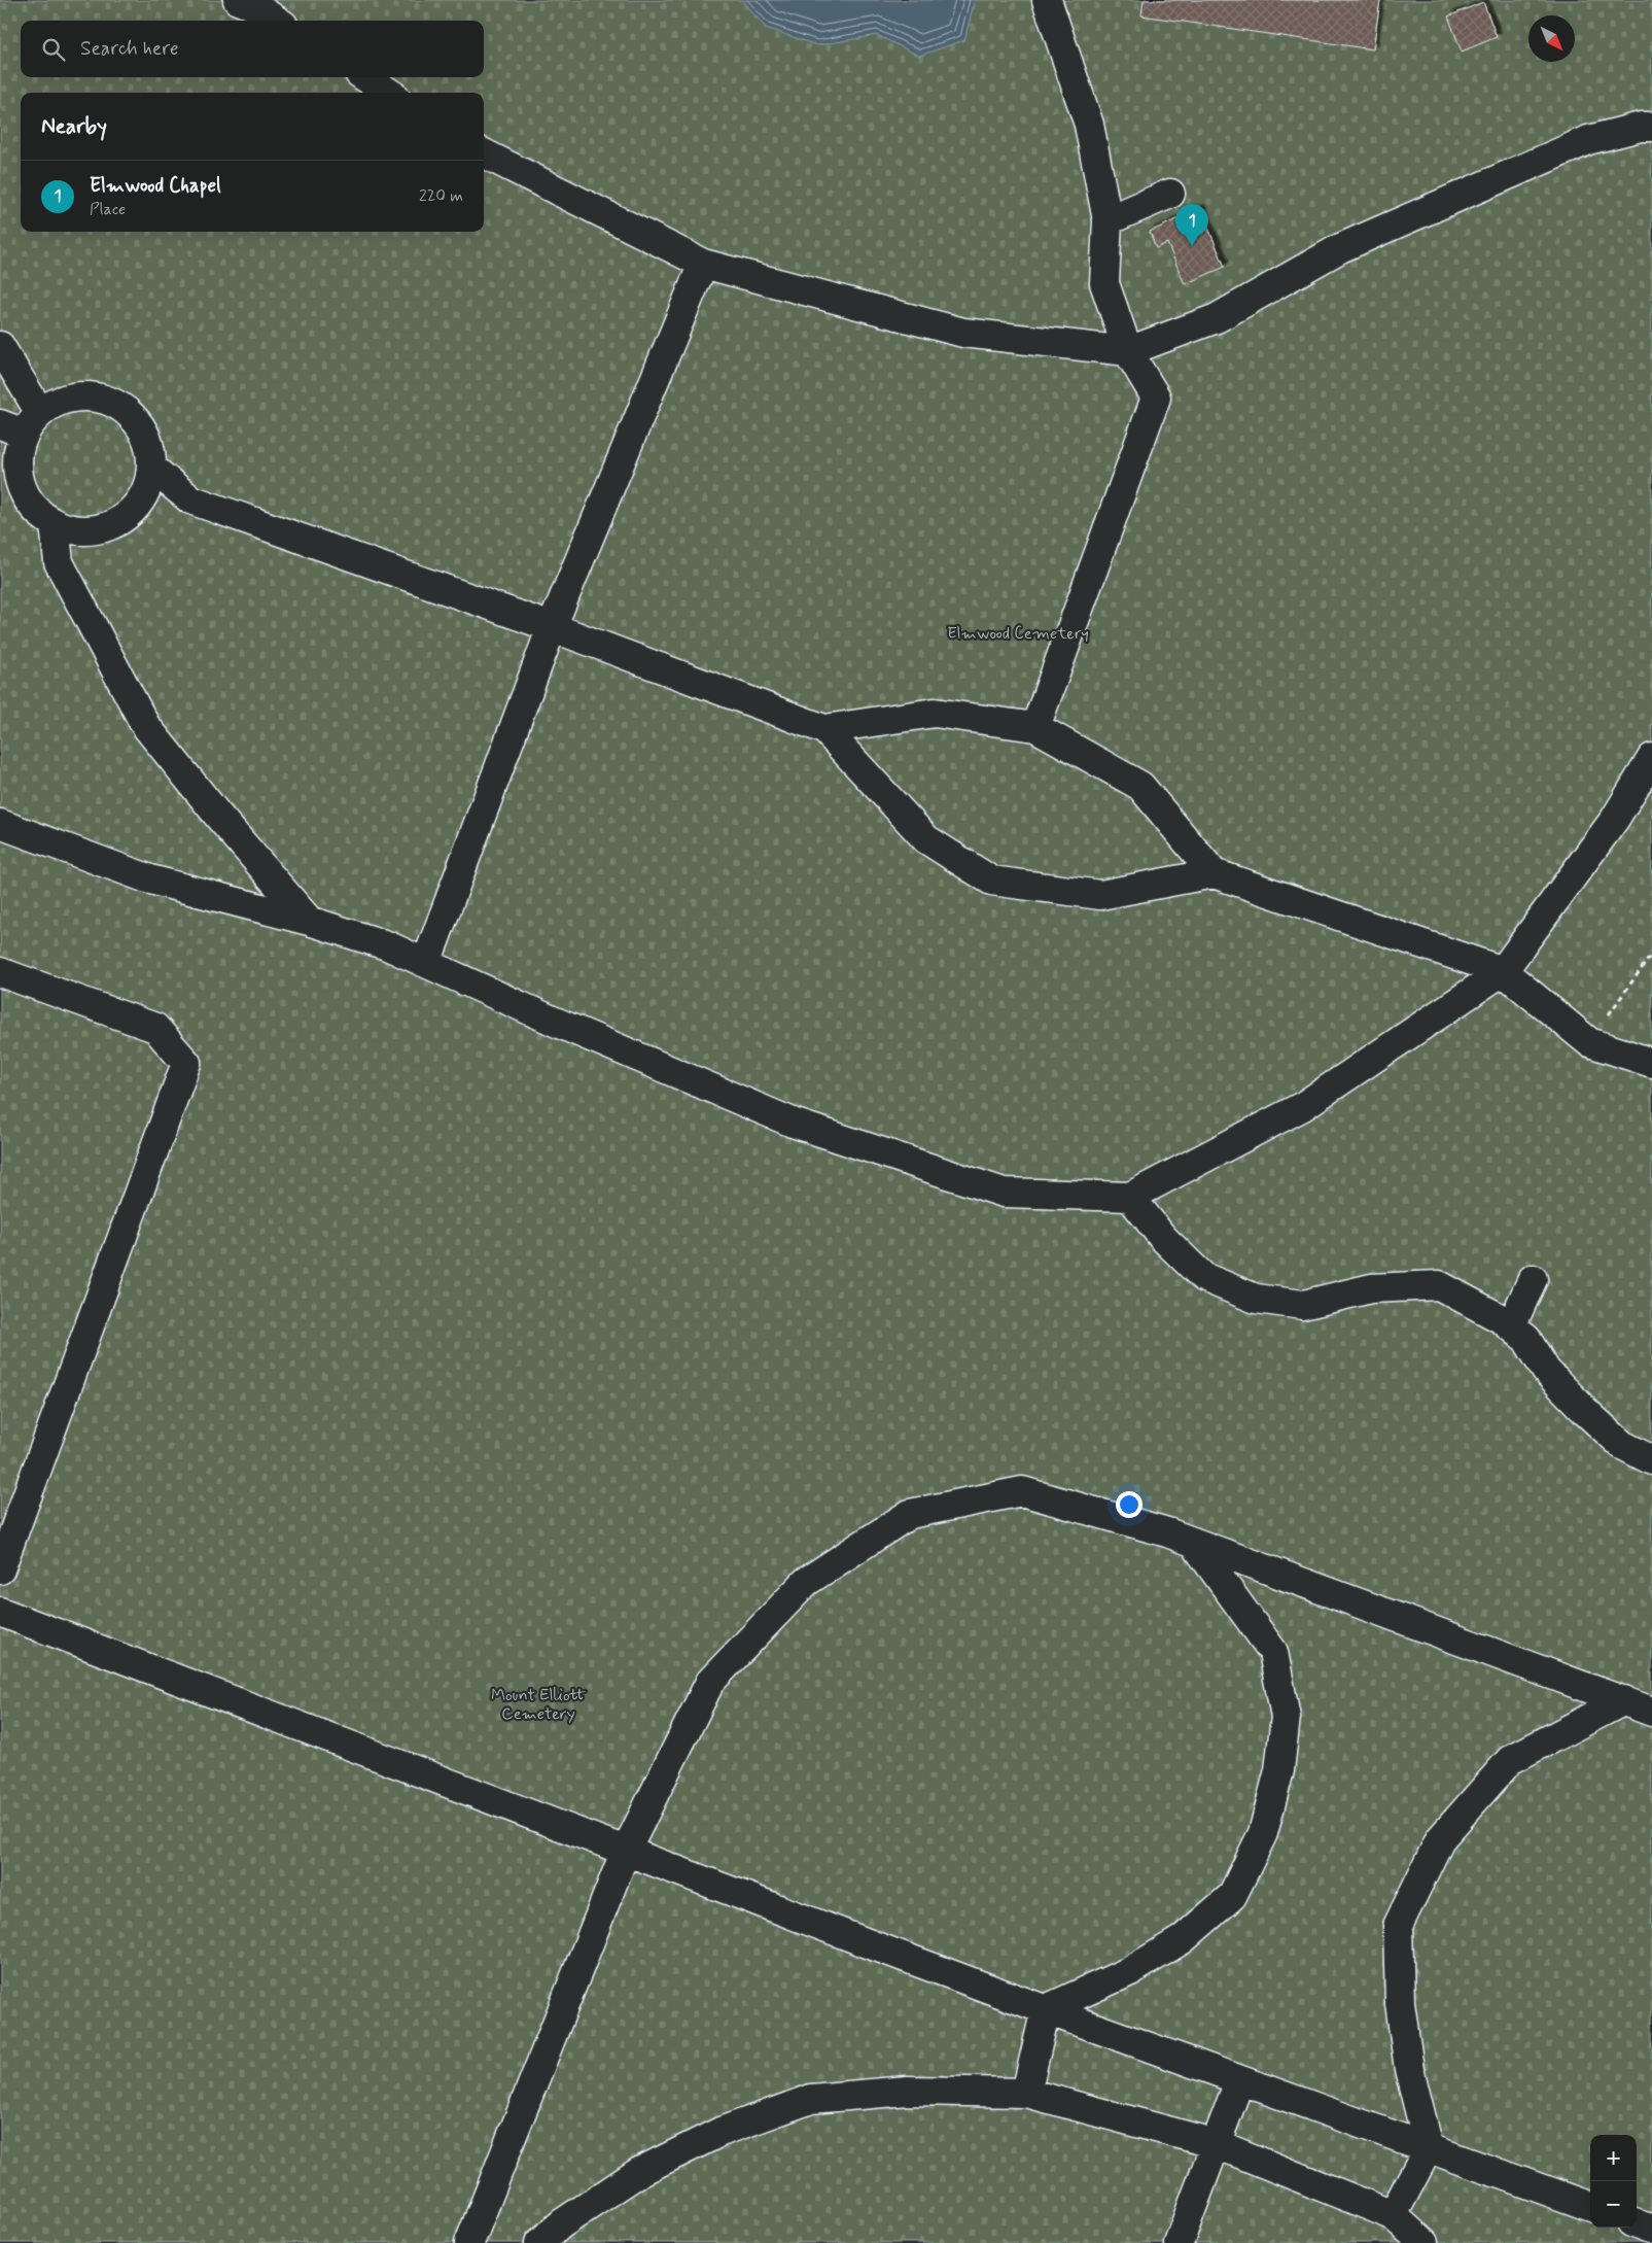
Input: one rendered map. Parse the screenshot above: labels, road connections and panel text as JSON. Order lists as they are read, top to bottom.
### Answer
{
  "parks": ["Elmwood Cemetery", "Mount Elliott Cemetery"],
  "north": "bottom right",
  "page": {
    "search": "Search here",
    "heading": "Nearby",
    "list": [
      {
        "mark": "1",
        "name": "Elmwood Chapel",
        "note": "Place",
        "value": "220 m"
      }
    ],
    "pins": "1",
    "map_buttons": ["+", "−"]
  }
}
